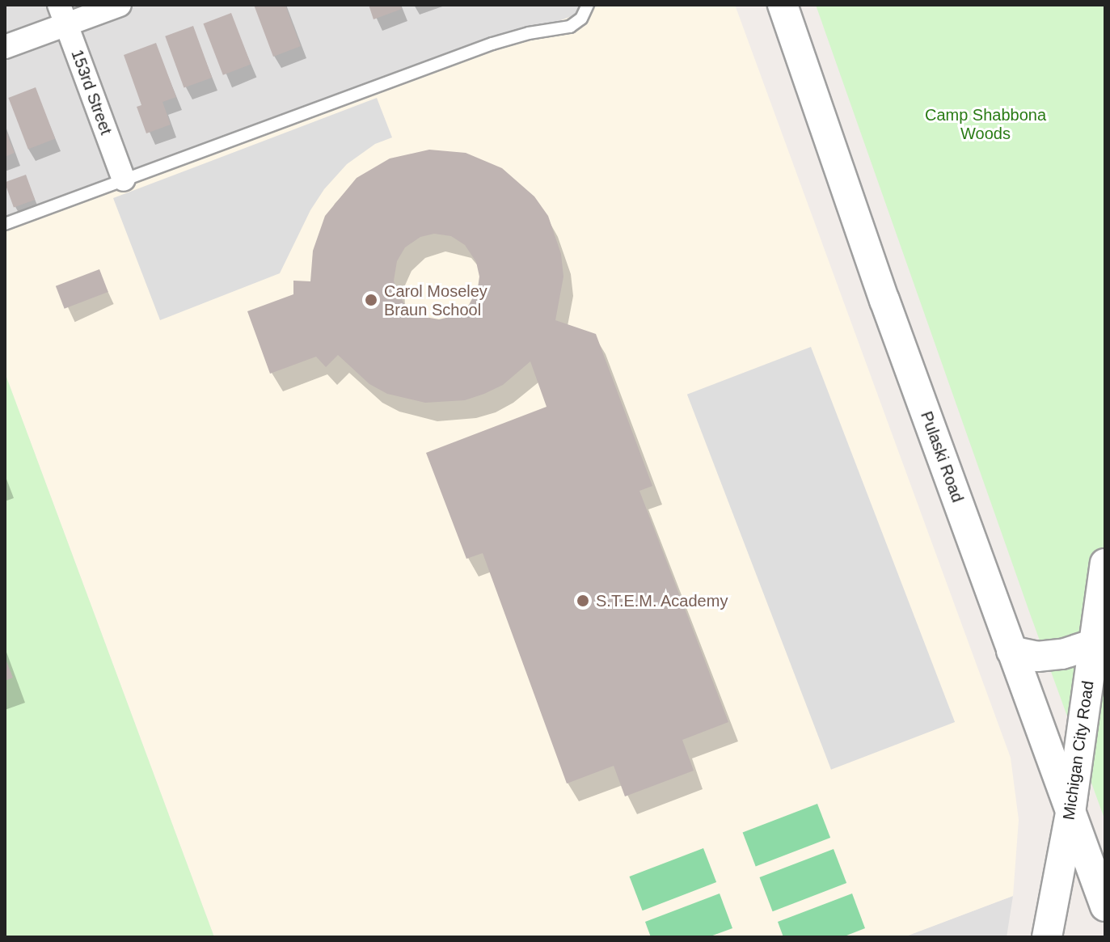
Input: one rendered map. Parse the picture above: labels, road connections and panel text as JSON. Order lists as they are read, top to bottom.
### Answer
{
  "streets": {
    "street": ["153rd Street", "Pulaski Road", "Michigan City Road"]
  },
  "crossings": [
    ["Pulaski Road", "Michigan City Road"]
  ],
  "parks": ["Camp Shabbona Woods"],
  "places": ["Carol Moseley Braun School", "S.T.E.M. Academy"]
}
